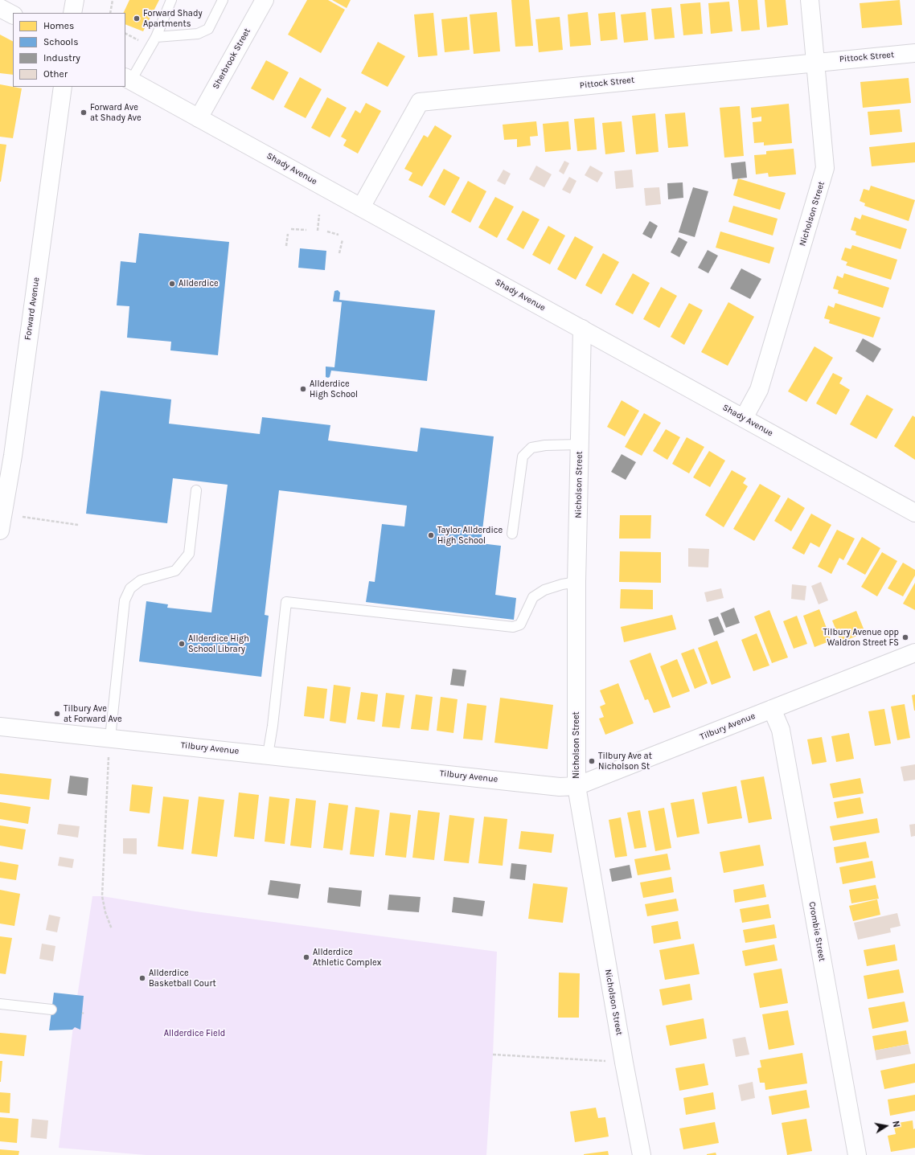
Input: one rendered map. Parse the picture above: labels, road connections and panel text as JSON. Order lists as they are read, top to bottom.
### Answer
{
  "streets": {
    "street": [
      "Pittock Street",
      "Sherbrook Street",
      "Shady Avenue",
      "Nicholson Street",
      "Forward Avenue",
      "Tilbury Avenue",
      "Crombie Street"
    ]
  },
  "crossings": [
    ["Pittock Street", "Shady Avenue"],
    ["Pittock Street", "Nicholson Street"],
    ["Sherbrook Street", "Shady Avenue"],
    ["Shady Avenue", "Nicholson Street"],
    ["Nicholson Street", "Tilbury Avenue"],
    ["Tilbury Avenue", "Crombie Street"]
  ],
  "parks": ["Allderdice Field"],
  "places": [
    "Forward Shady Apartments",
    "Forward Ave at Shady Ave",
    "Allderdice",
    "Allderdice High School",
    "Taylor Allderdice High School",
    "Tilbury Avenue opp Waldron Street FS",
    "Allderdice High School Library",
    "Tilbury Ave at Forward Ave",
    "Tilbury Ave at Nicholson St",
    "Allderdice Athletic Complex",
    "Allderdice Basketball Court"
  ],
  "legend": [
    "Homes",
    "Schools",
    "Industry",
    "Other"
  ],
  "north": "right"
}
